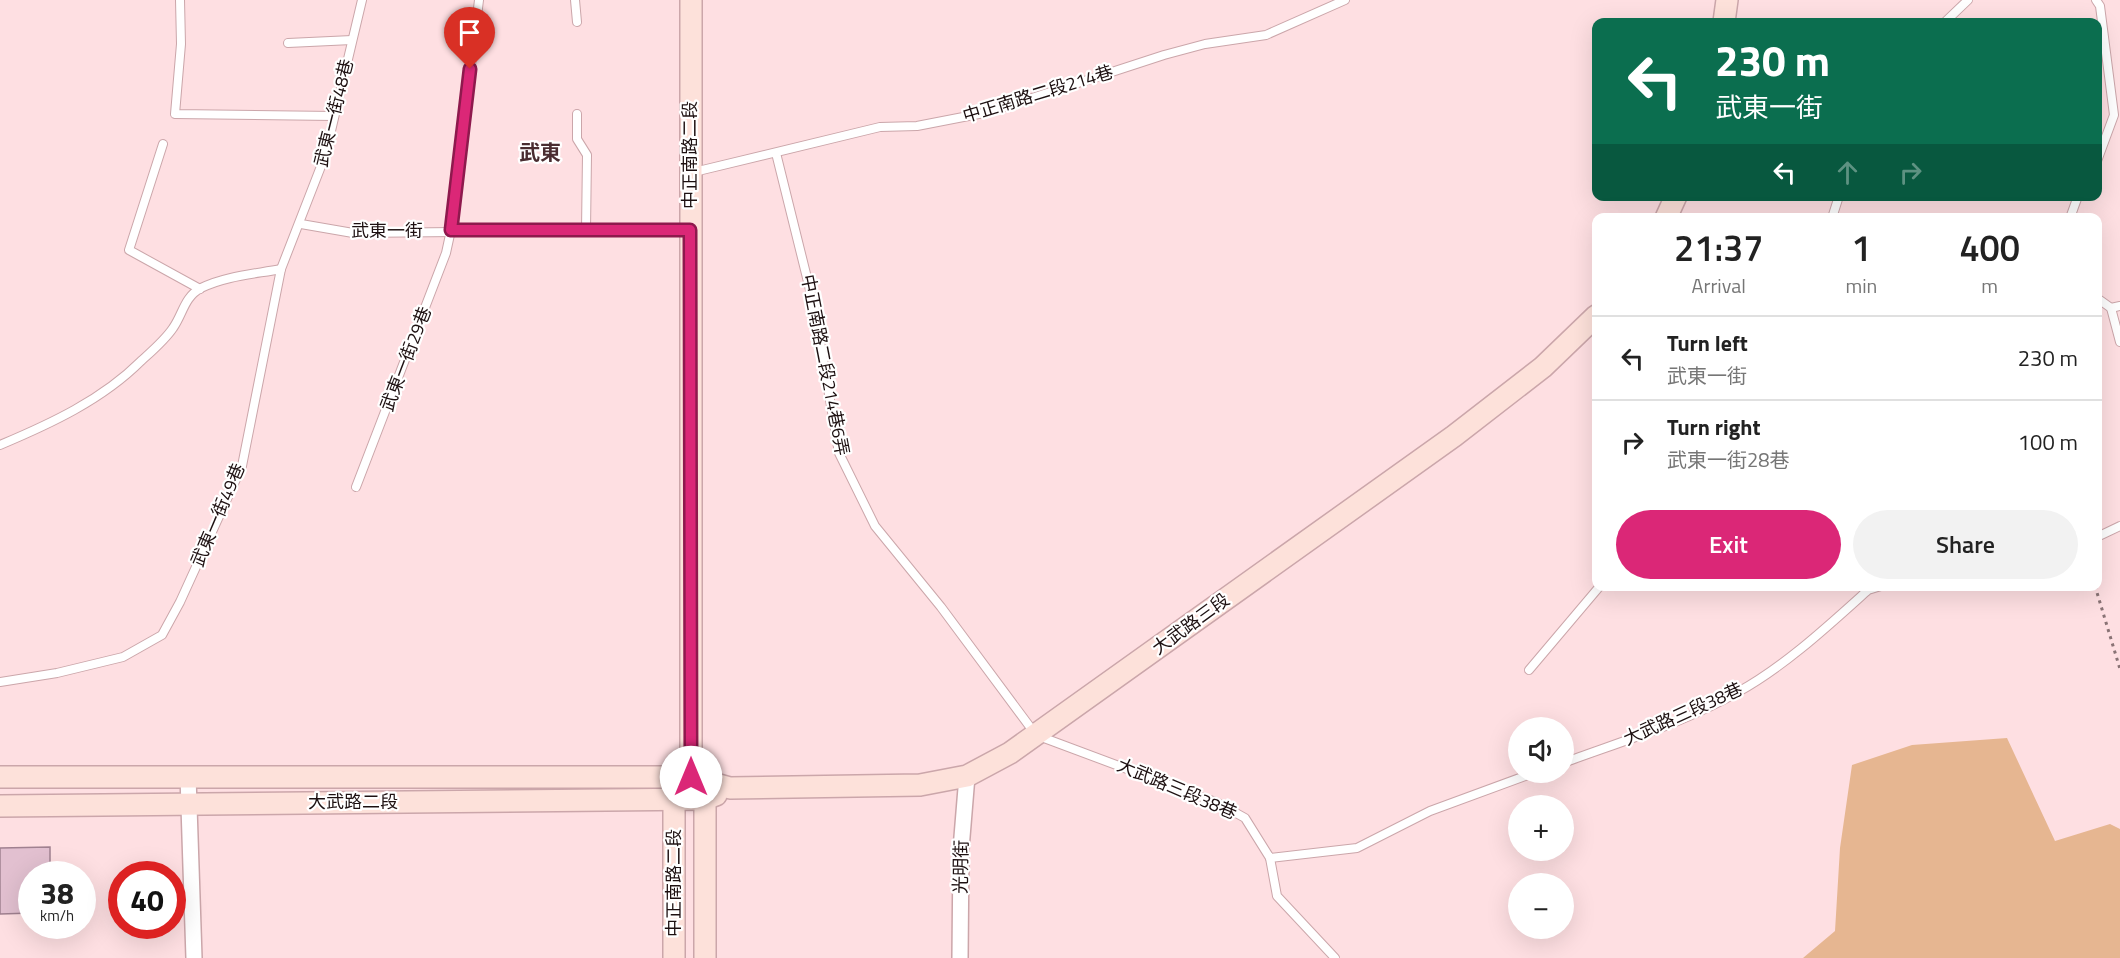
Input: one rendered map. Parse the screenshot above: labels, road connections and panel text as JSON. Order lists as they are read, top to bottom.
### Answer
{
  "streets": {
    "street": [
      "中正南路二段",
      "大武路三段",
      "大武路二段",
      "光明街"
    ],
    "lane": [
      "中正南路二段214巷",
      "武東一街48巷",
      "武東一街",
      "武東一街29巷",
      "中正南路二段214巷6弄",
      "武東一街49巷",
      "大武路三段38巷"
    ]
  },
  "crossings": [
    ["中正南路二段214巷", "中正南路二段"],
    ["中正南路二段214巷", "中正南路二段214巷6弄"],
    ["武東一街48巷", "武東一街"],
    ["武東一街48巷", "武東一街49巷"],
    ["中正南路二段", "武東一街"],
    ["中正南路二段", "大武路三段"],
    ["中正南路二段", "大武路二段"],
    ["武東一街", "武東一街29巷"],
    ["武東一街", "武東一街49巷"],
    ["中正南路二段214巷6弄", "大武路三段"],
    ["中正南路二段214巷6弄", "大武路三段38巷"],
    ["大武路三段", "大武路三段38巷"],
    ["大武路三段", "大武路二段"],
    ["大武路三段", "光明街"]
  ],
  "districts": ["武東"],
  "page": {
    "turn": ["230 m", "武東一街"],
    "eta": [
      "21:37",
      "Arrival",
      "1",
      "min",
      "400",
      "m"
    ],
    "list": [
      {
        "name": "Turn left",
        "note": "武東一街",
        "value": "230 m"
      },
      {
        "name": "Turn right",
        "note": "武東一街28巷",
        "value": "100 m"
      }
    ],
    "buttons": ["Exit", "Share"],
    "map_buttons": ["+", "−"],
    "speed": "38 km/h",
    "limit": "40"
  }
}
